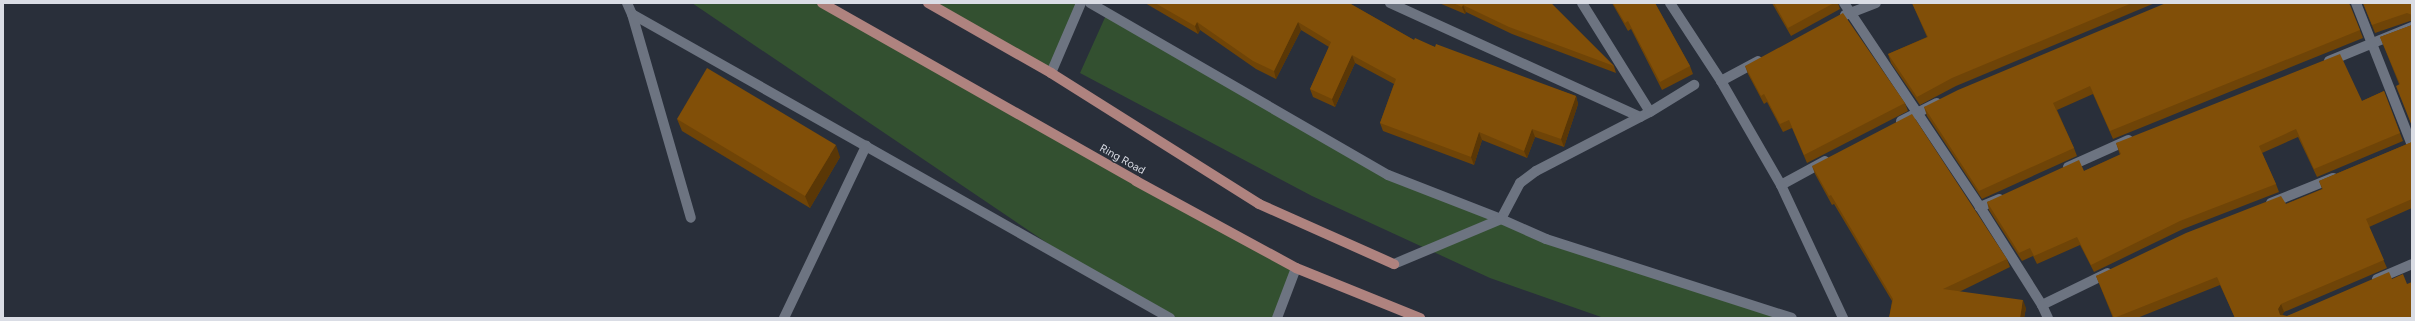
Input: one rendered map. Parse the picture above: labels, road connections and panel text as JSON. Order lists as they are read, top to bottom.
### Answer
{
  "streets": {
    "main road": ["Ring Road"]
  }
}
